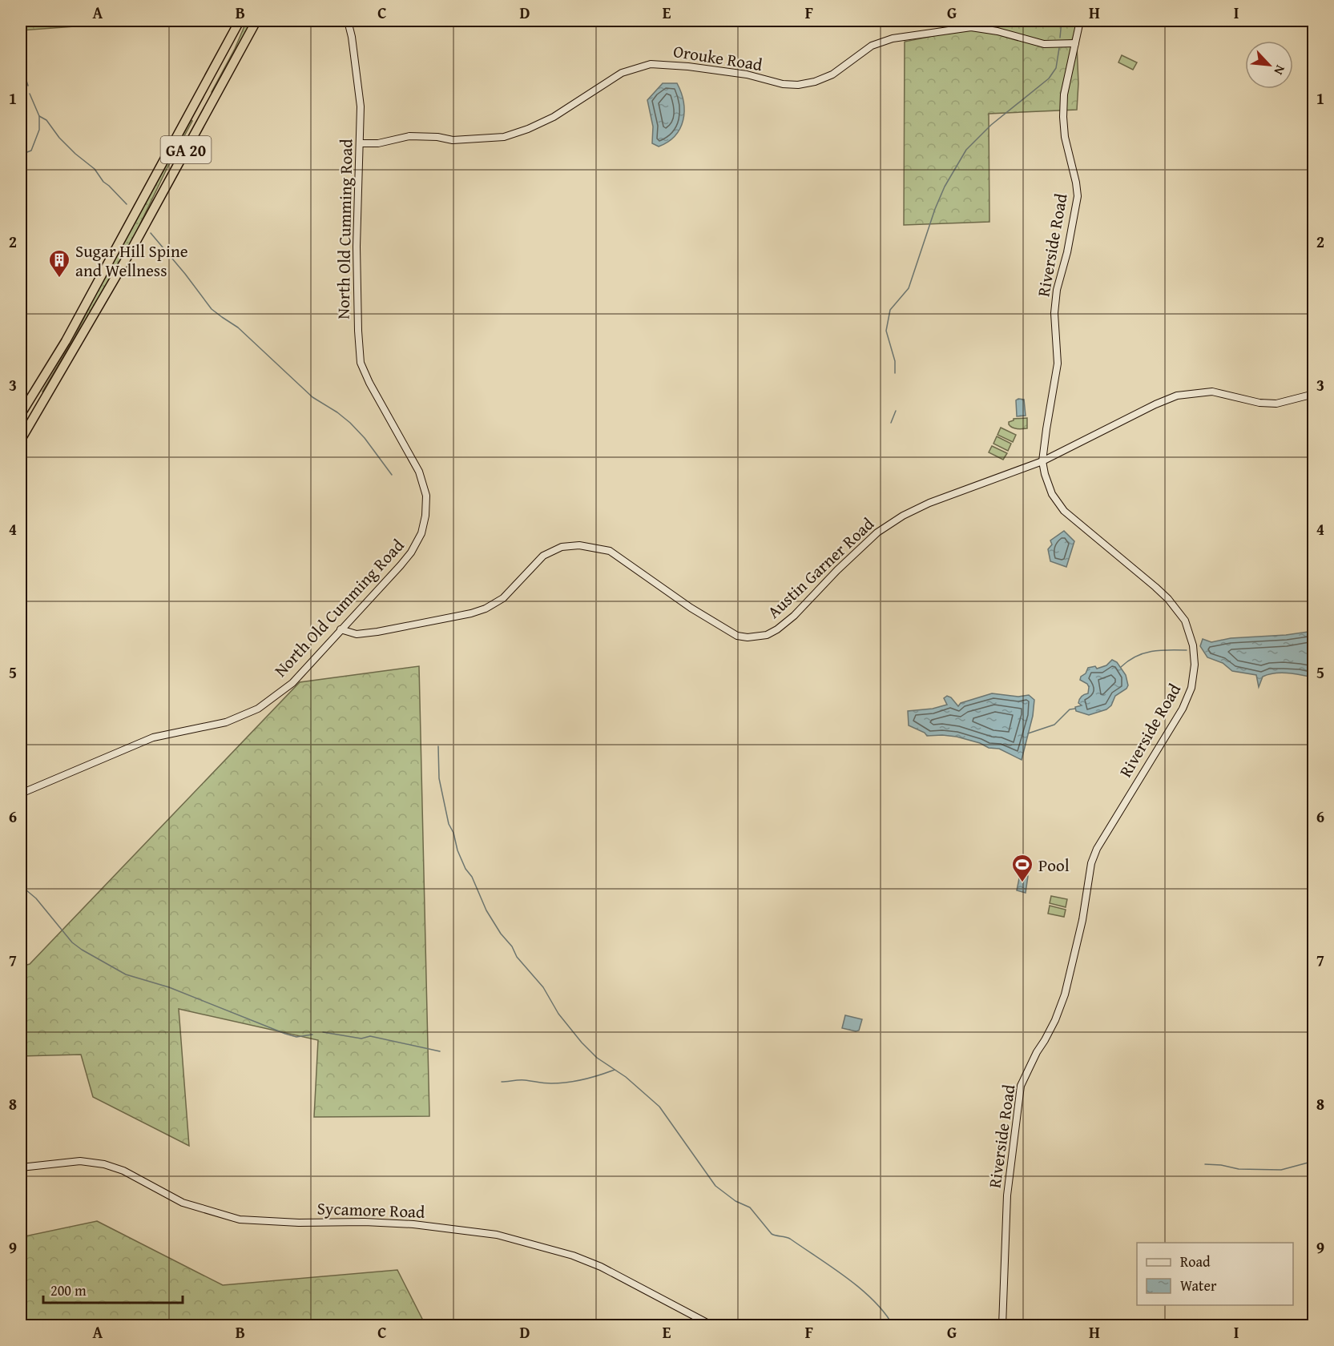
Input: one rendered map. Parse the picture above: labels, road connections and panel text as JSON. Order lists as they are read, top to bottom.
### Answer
{
  "streets": {
    "highway": ["GA 20"],
    "street": [
      "Orouke Road",
      "North Old Cumming Road",
      "Riverside Road",
      "Austin Garner Road",
      "Sycamore Road"
    ]
  },
  "crossings": [
    ["Orouke Road", "North Old Cumming Road"],
    ["Orouke Road", "Riverside Road"],
    ["North Old Cumming Road", "Austin Garner Road"],
    ["Riverside Road", "Austin Garner Road"]
  ],
  "places": {
    "building": ["Sugar Hill Spine and Wellness"],
    "sports": ["Pool"]
  },
  "legend": ["Road", "Water"],
  "scale_bar": "200 m",
  "north": "bottom right",
  "grid": {
    "columns": [
      "A",
      "B",
      "C",
      "D",
      "E",
      "F",
      "G",
      "H",
      "I"
    ],
    "rows": [
      "1",
      "2",
      "3",
      "4",
      "5",
      "6",
      "7",
      "8",
      "9"
    ]
  }
}
